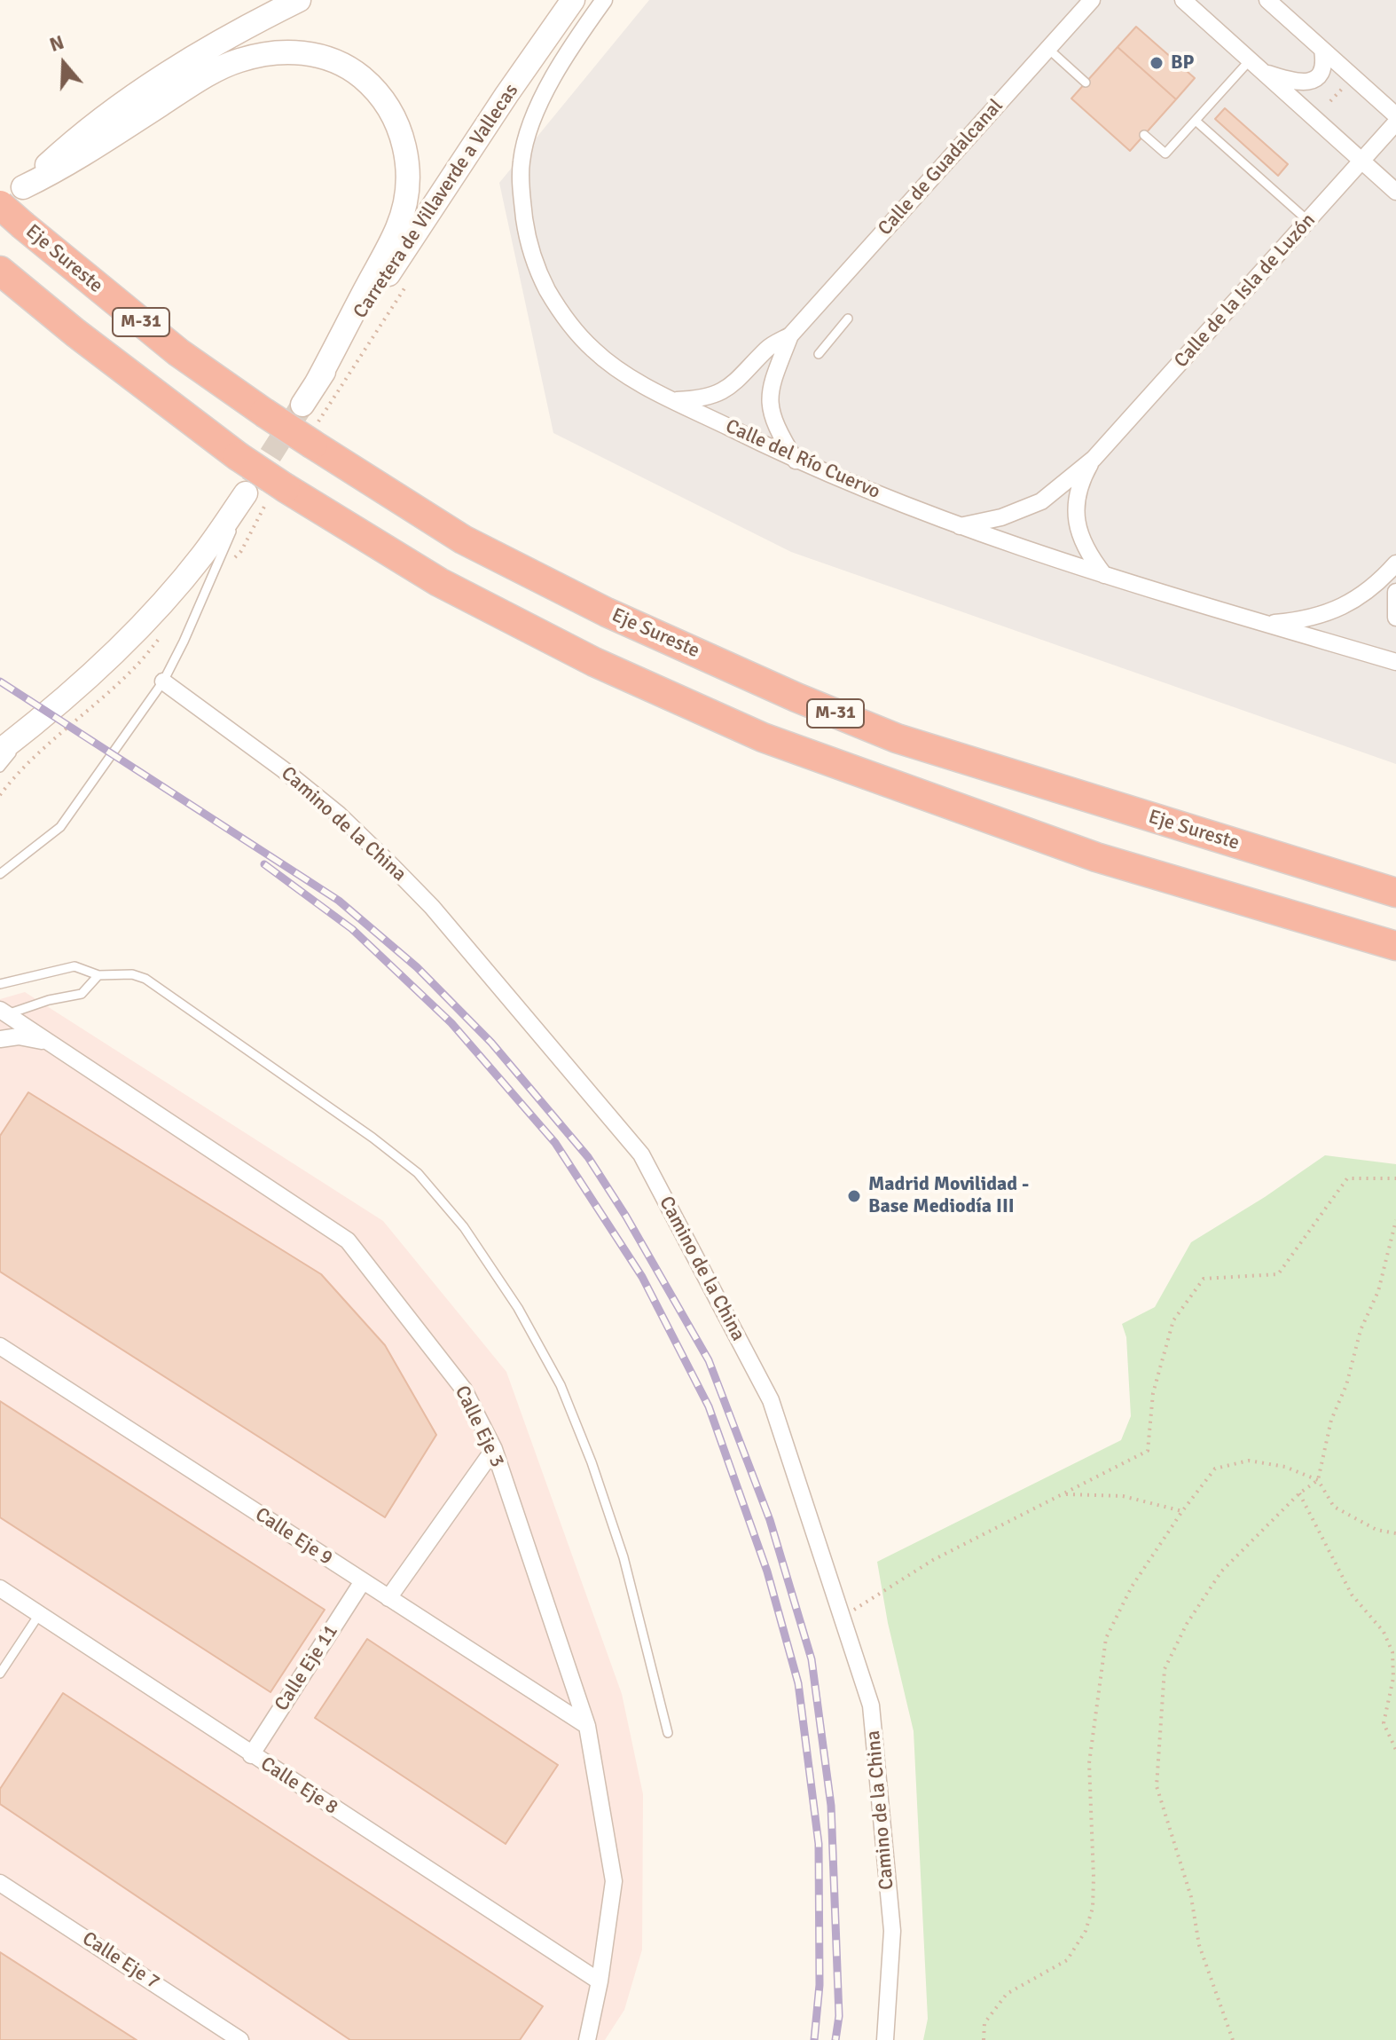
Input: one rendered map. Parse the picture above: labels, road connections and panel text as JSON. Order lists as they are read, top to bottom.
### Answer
{
  "streets": {
    "highway": ["Eje Sureste", "M-31"],
    "main road": ["Carretera de Villaverde a Vallecas"],
    "street": [
      "Calle de Guadalcanal",
      "Calle de la Isla de Luzón",
      "Calle del Río Cuervo",
      "Camino de la China",
      "Calle Eje 3",
      "Calle Eje 9",
      "Calle Eje 11",
      "Calle Eje 8",
      "Calle Eje 7"
    ]
  },
  "crossings": [
    ["Calle de Guadalcanal", "Calle del Río Cuervo"],
    ["Calle de la Isla de Luzón", "Calle del Río Cuervo"],
    ["Calle Eje 3", "Calle Eje 9"],
    ["Calle Eje 3", "Calle Eje 8"],
    ["Calle Eje 9", "Calle Eje 11"],
    ["Calle Eje 11", "Calle Eje 8"]
  ],
  "places": ["BP", "Madrid Movilidad - Base Mediodía III"],
  "north": "top"
}
